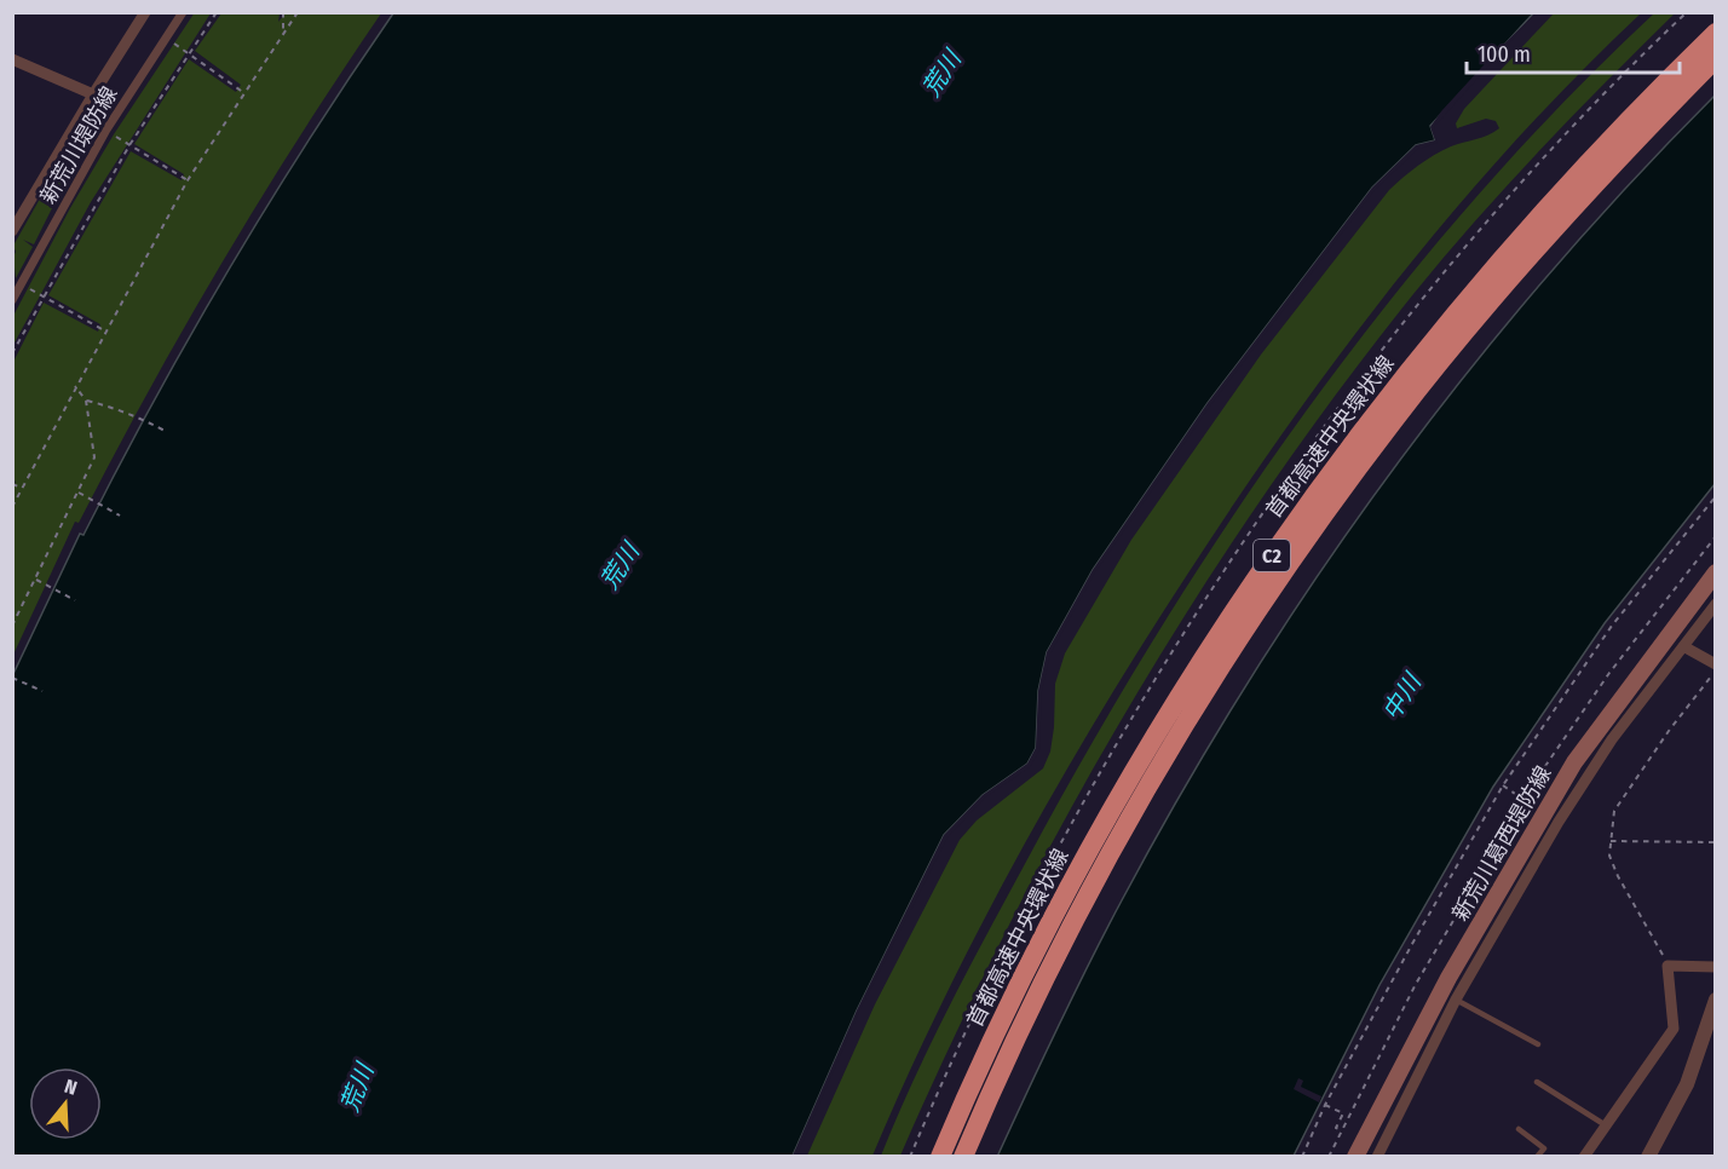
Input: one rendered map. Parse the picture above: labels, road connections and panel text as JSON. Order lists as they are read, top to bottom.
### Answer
{
  "streets": {
    "highway": ["首都高速中央環状線", "C2"],
    "main road": ["新荒川葛西堤防線"],
    "street": ["新荒川堤防線"]
  },
  "water": ["荒川", "中川"],
  "scale_bar": "100 m",
  "north": "top"
}
